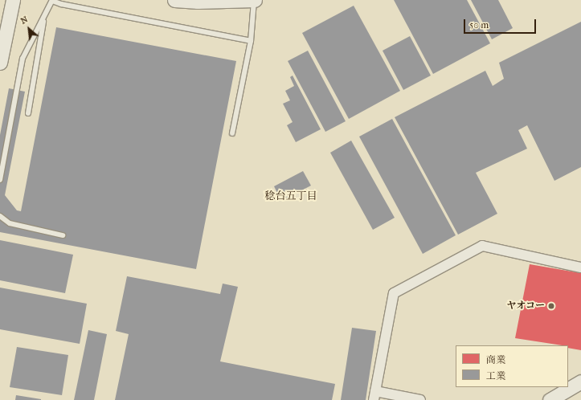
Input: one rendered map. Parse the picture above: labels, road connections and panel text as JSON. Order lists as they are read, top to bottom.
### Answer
{
  "districts": ["稔台五丁目"],
  "places": ["ヤオコー"],
  "legend": ["商業", "工業"],
  "scale_bar": "50 m",
  "north": "top left"
}
